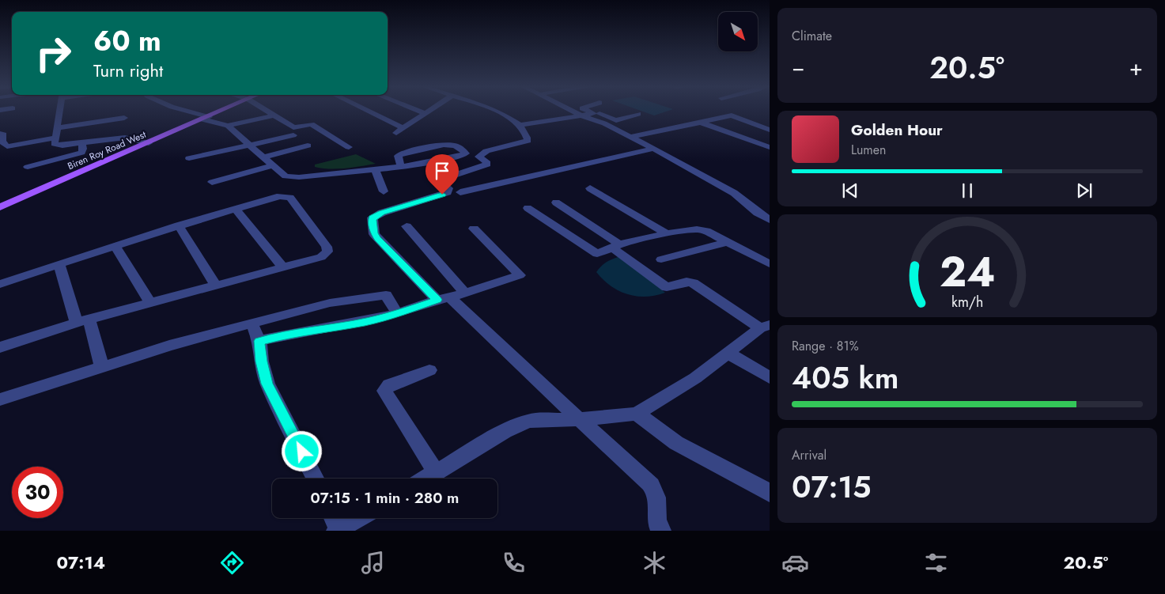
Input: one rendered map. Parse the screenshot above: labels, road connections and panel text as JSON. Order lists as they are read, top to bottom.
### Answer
{
  "streets": {
    "main road": ["Biren Roy Road West"]
  },
  "north": "bottom right",
  "page": {
    "tile": [
      "Climate",
      ["Range · 81%", "405 km"],
      ["Arrival", "07:15"]
    ],
    "turn": ["60 m", "Turn right"],
    "heat": ["−", "20.5°", "+"],
    "song": ["Golden Hour", "Lumen"],
    "limit": "30",
    "trip": "07:15 · 1 min · 280 m",
    "tabs": ["07:14", "20.5°"],
    "gauge": ["24", "km/h"]
  }
}
